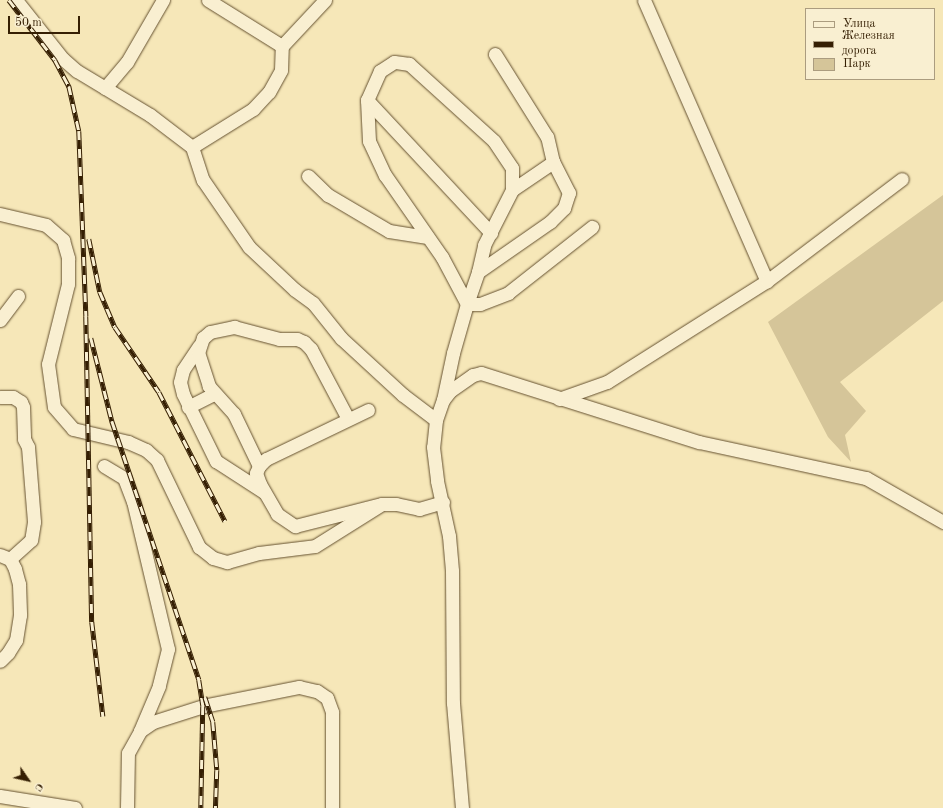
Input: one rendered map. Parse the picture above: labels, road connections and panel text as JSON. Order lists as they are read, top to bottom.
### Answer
{
  "legend": ["Улица", "Железная дорога", "Парк"],
  "scale_bar": "50 m",
  "north": "bottom right"
}
